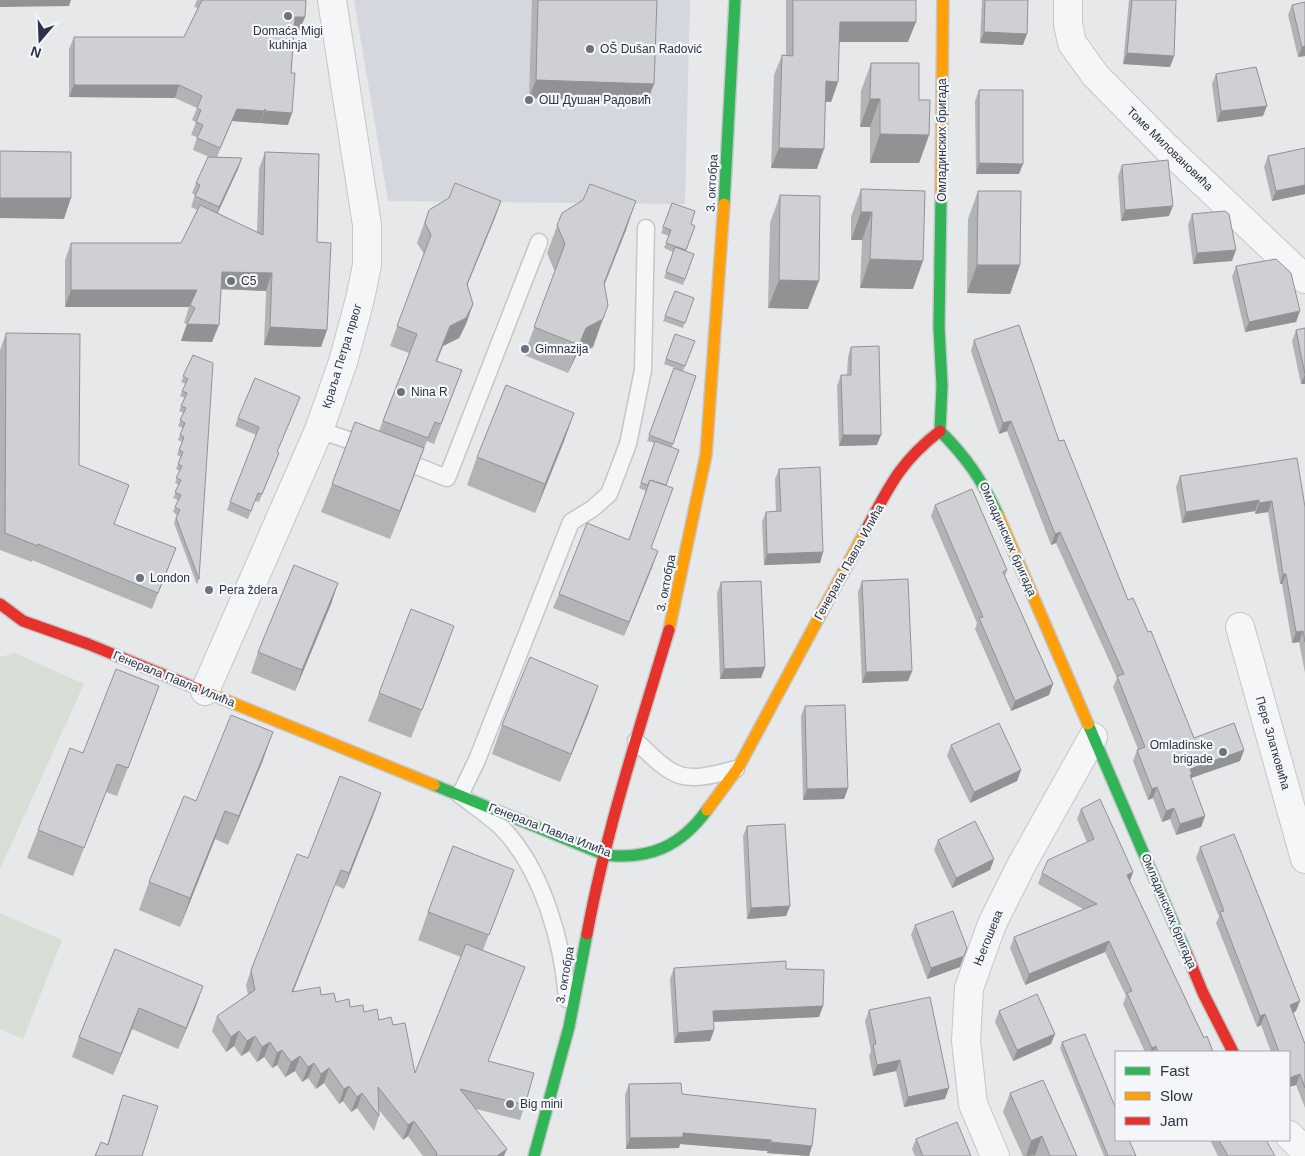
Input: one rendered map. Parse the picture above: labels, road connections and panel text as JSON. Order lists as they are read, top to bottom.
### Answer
{
  "streets": {
    "street": [
      "Омладинских бригада",
      "Томе Миловановића",
      "3. октобра",
      "Краља Петра првог",
      "Генерала Павла Илића",
      "Пере Златковића",
      "Његошева"
    ]
  },
  "crossings": [
    ["Омладинских бригада", "Генерала Павла Илића"],
    ["Омладинских бригада", "Његошева"],
    ["3. октобра", "Генерала Павла Илића"],
    ["Краља Петра првог", "Генерала Павла Илића"]
  ],
  "places": [
    "Domaća Migi kuhinja",
    "OŠ Dušan Radović",
    "ОШ Душан Радовић",
    "C5",
    "Gimnazija",
    "Nina R",
    "London",
    "Pera ždera",
    "Omladinske brigade",
    "Big mini"
  ],
  "legend": ["Fast", "Slow", "Jam"],
  "north": "bottom"
}
